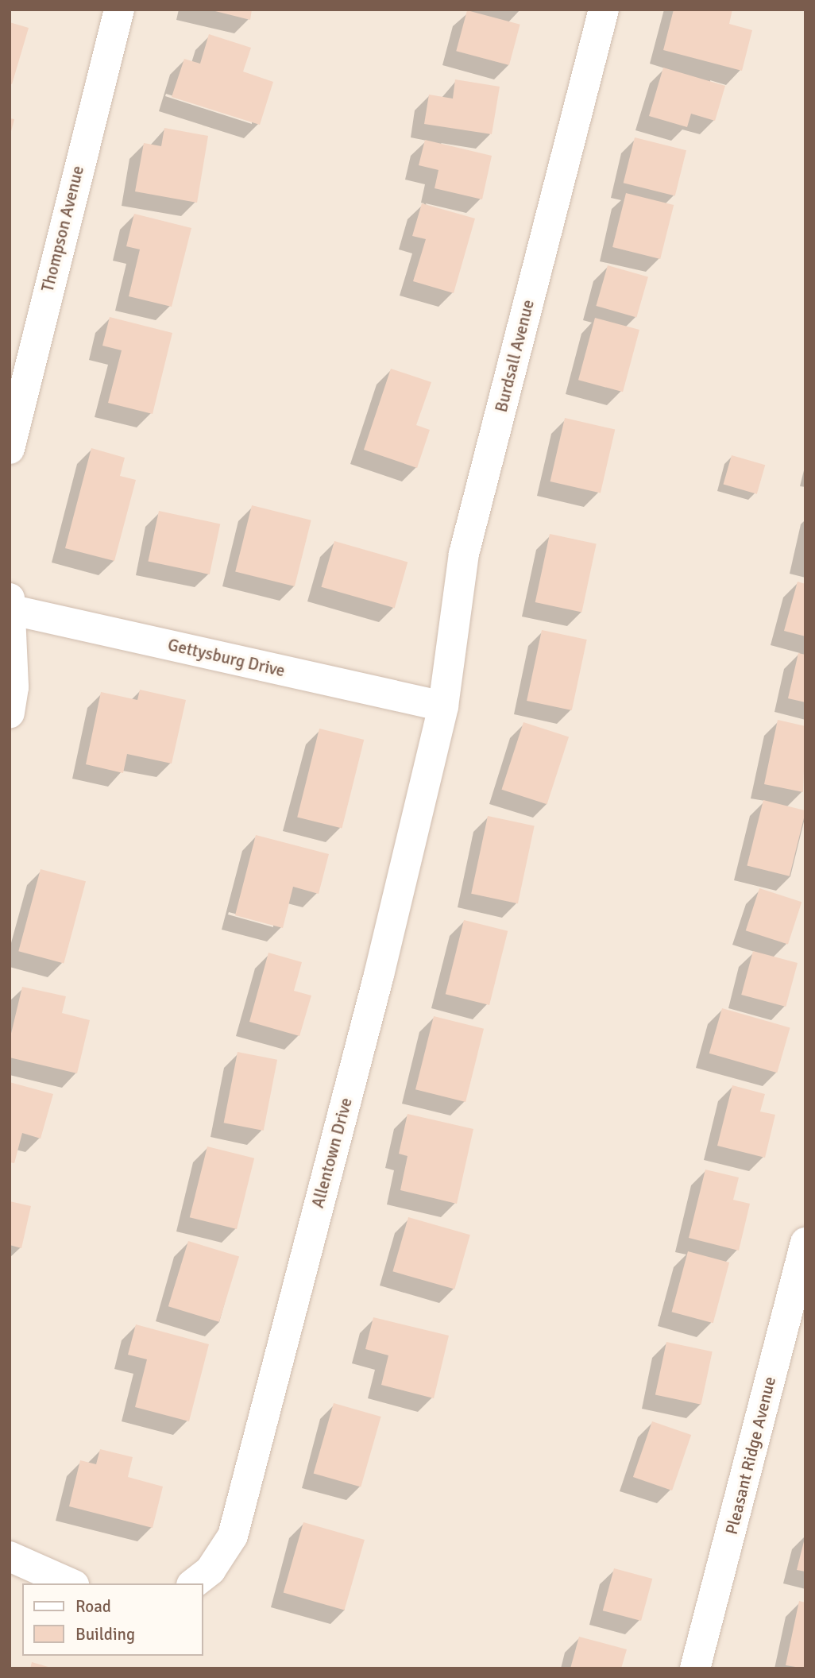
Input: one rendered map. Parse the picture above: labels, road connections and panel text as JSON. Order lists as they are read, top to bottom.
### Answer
{
  "streets": {
    "street": [
      "Thompson Avenue",
      "Burdsall Avenue",
      "Gettysburg Drive",
      "Allentown Drive",
      "Pleasant Ridge Avenue"
    ]
  },
  "crossings": [
    ["Burdsall Avenue", "Gettysburg Drive"],
    ["Burdsall Avenue", "Allentown Drive"],
    ["Gettysburg Drive", "Allentown Drive"]
  ],
  "legend": ["Road", "Building"]
}
